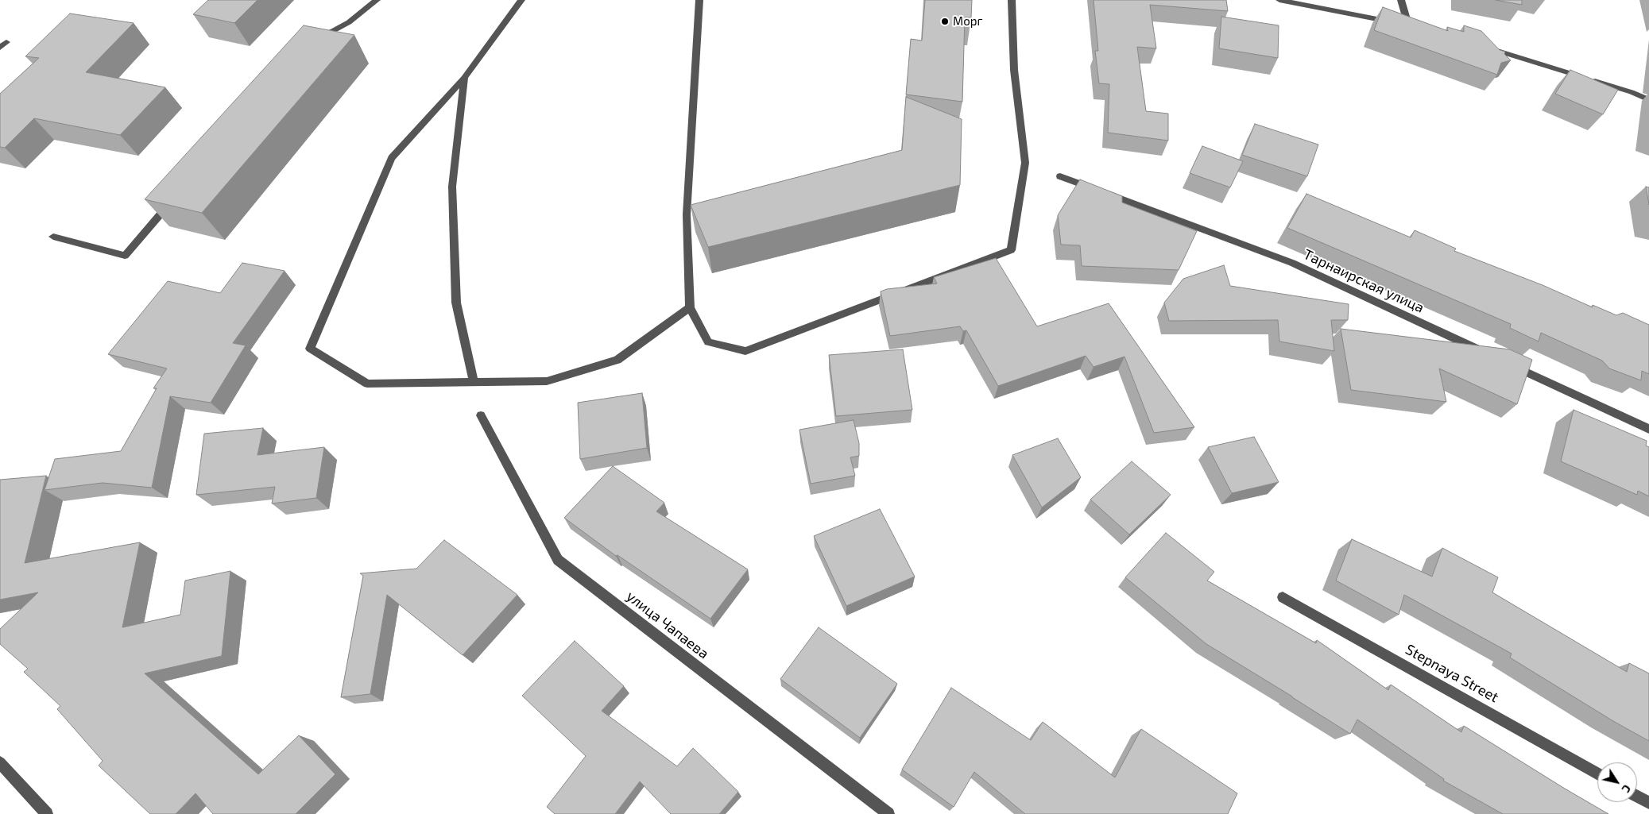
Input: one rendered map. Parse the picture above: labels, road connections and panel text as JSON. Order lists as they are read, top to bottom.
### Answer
{
  "streets": {
    "street": ["Тарнаирская улица", "улица Чапаева", "Stepnaya Street"]
  },
  "places": ["Морг"],
  "north": "bottom right"
}
